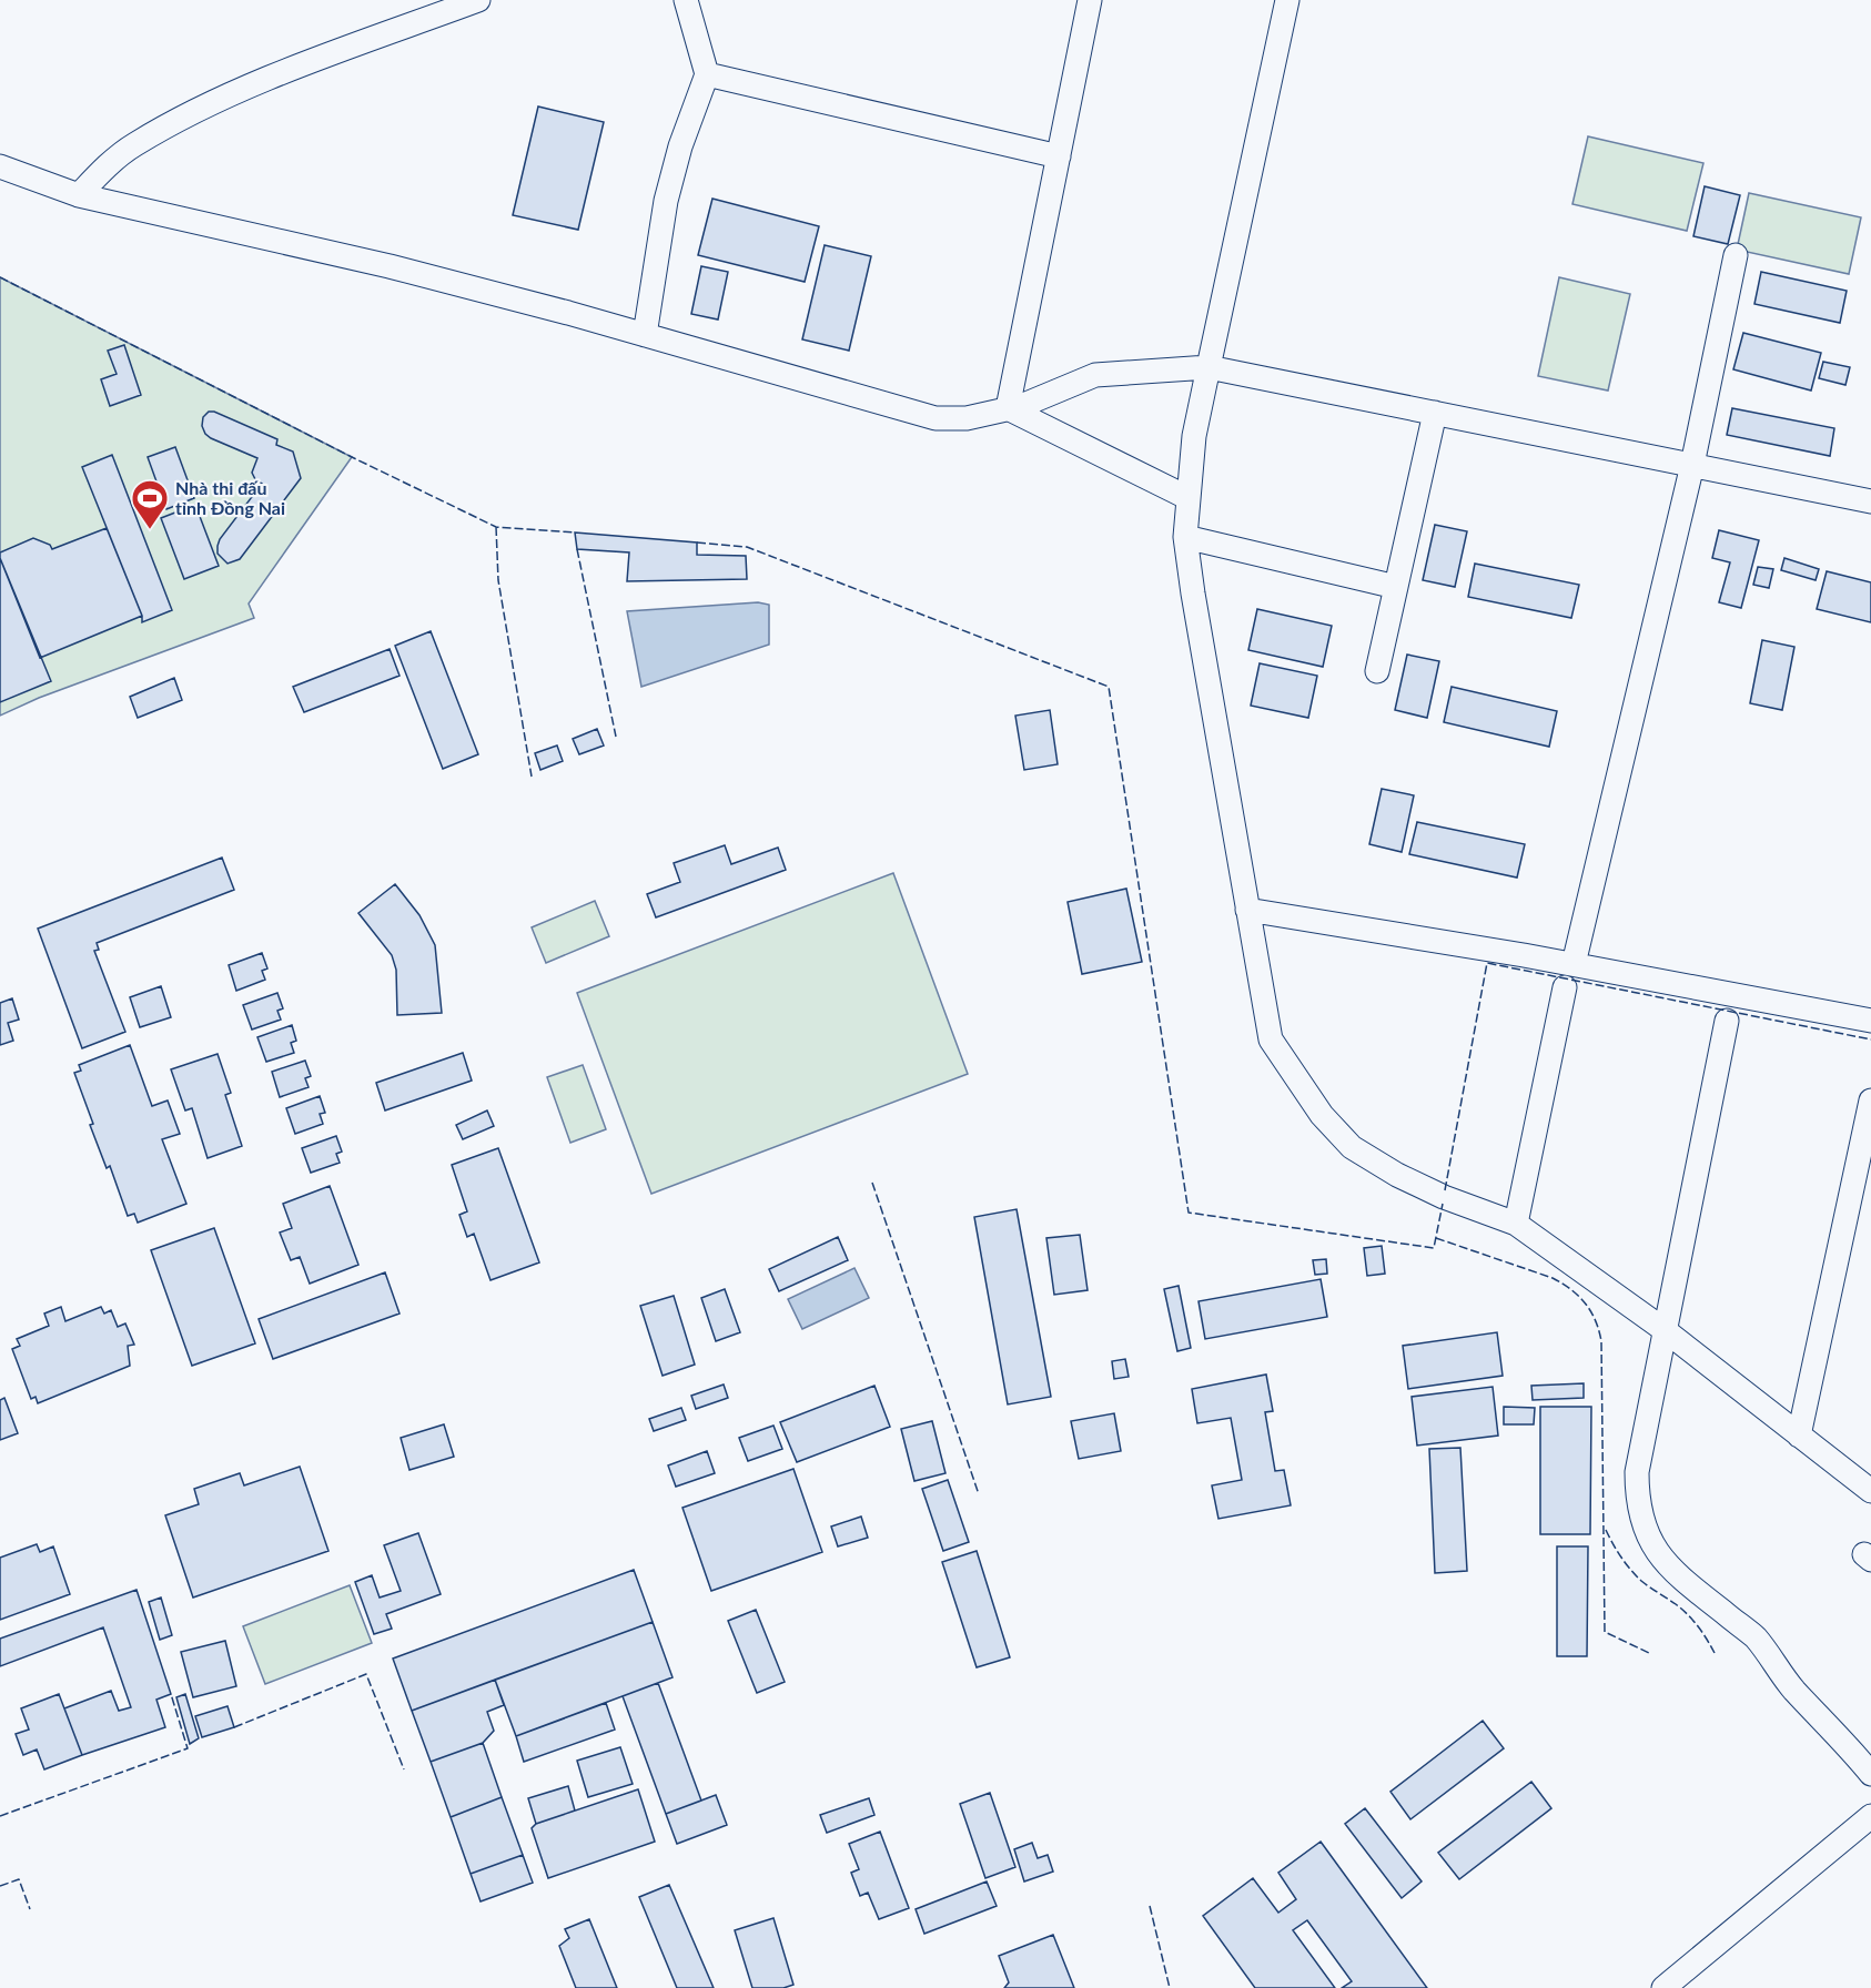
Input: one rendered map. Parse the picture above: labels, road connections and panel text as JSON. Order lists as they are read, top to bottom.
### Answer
{
  "places": {
    "sports": ["Nhà thi đấu tỉnh Đồng Nai"]
  }
}
